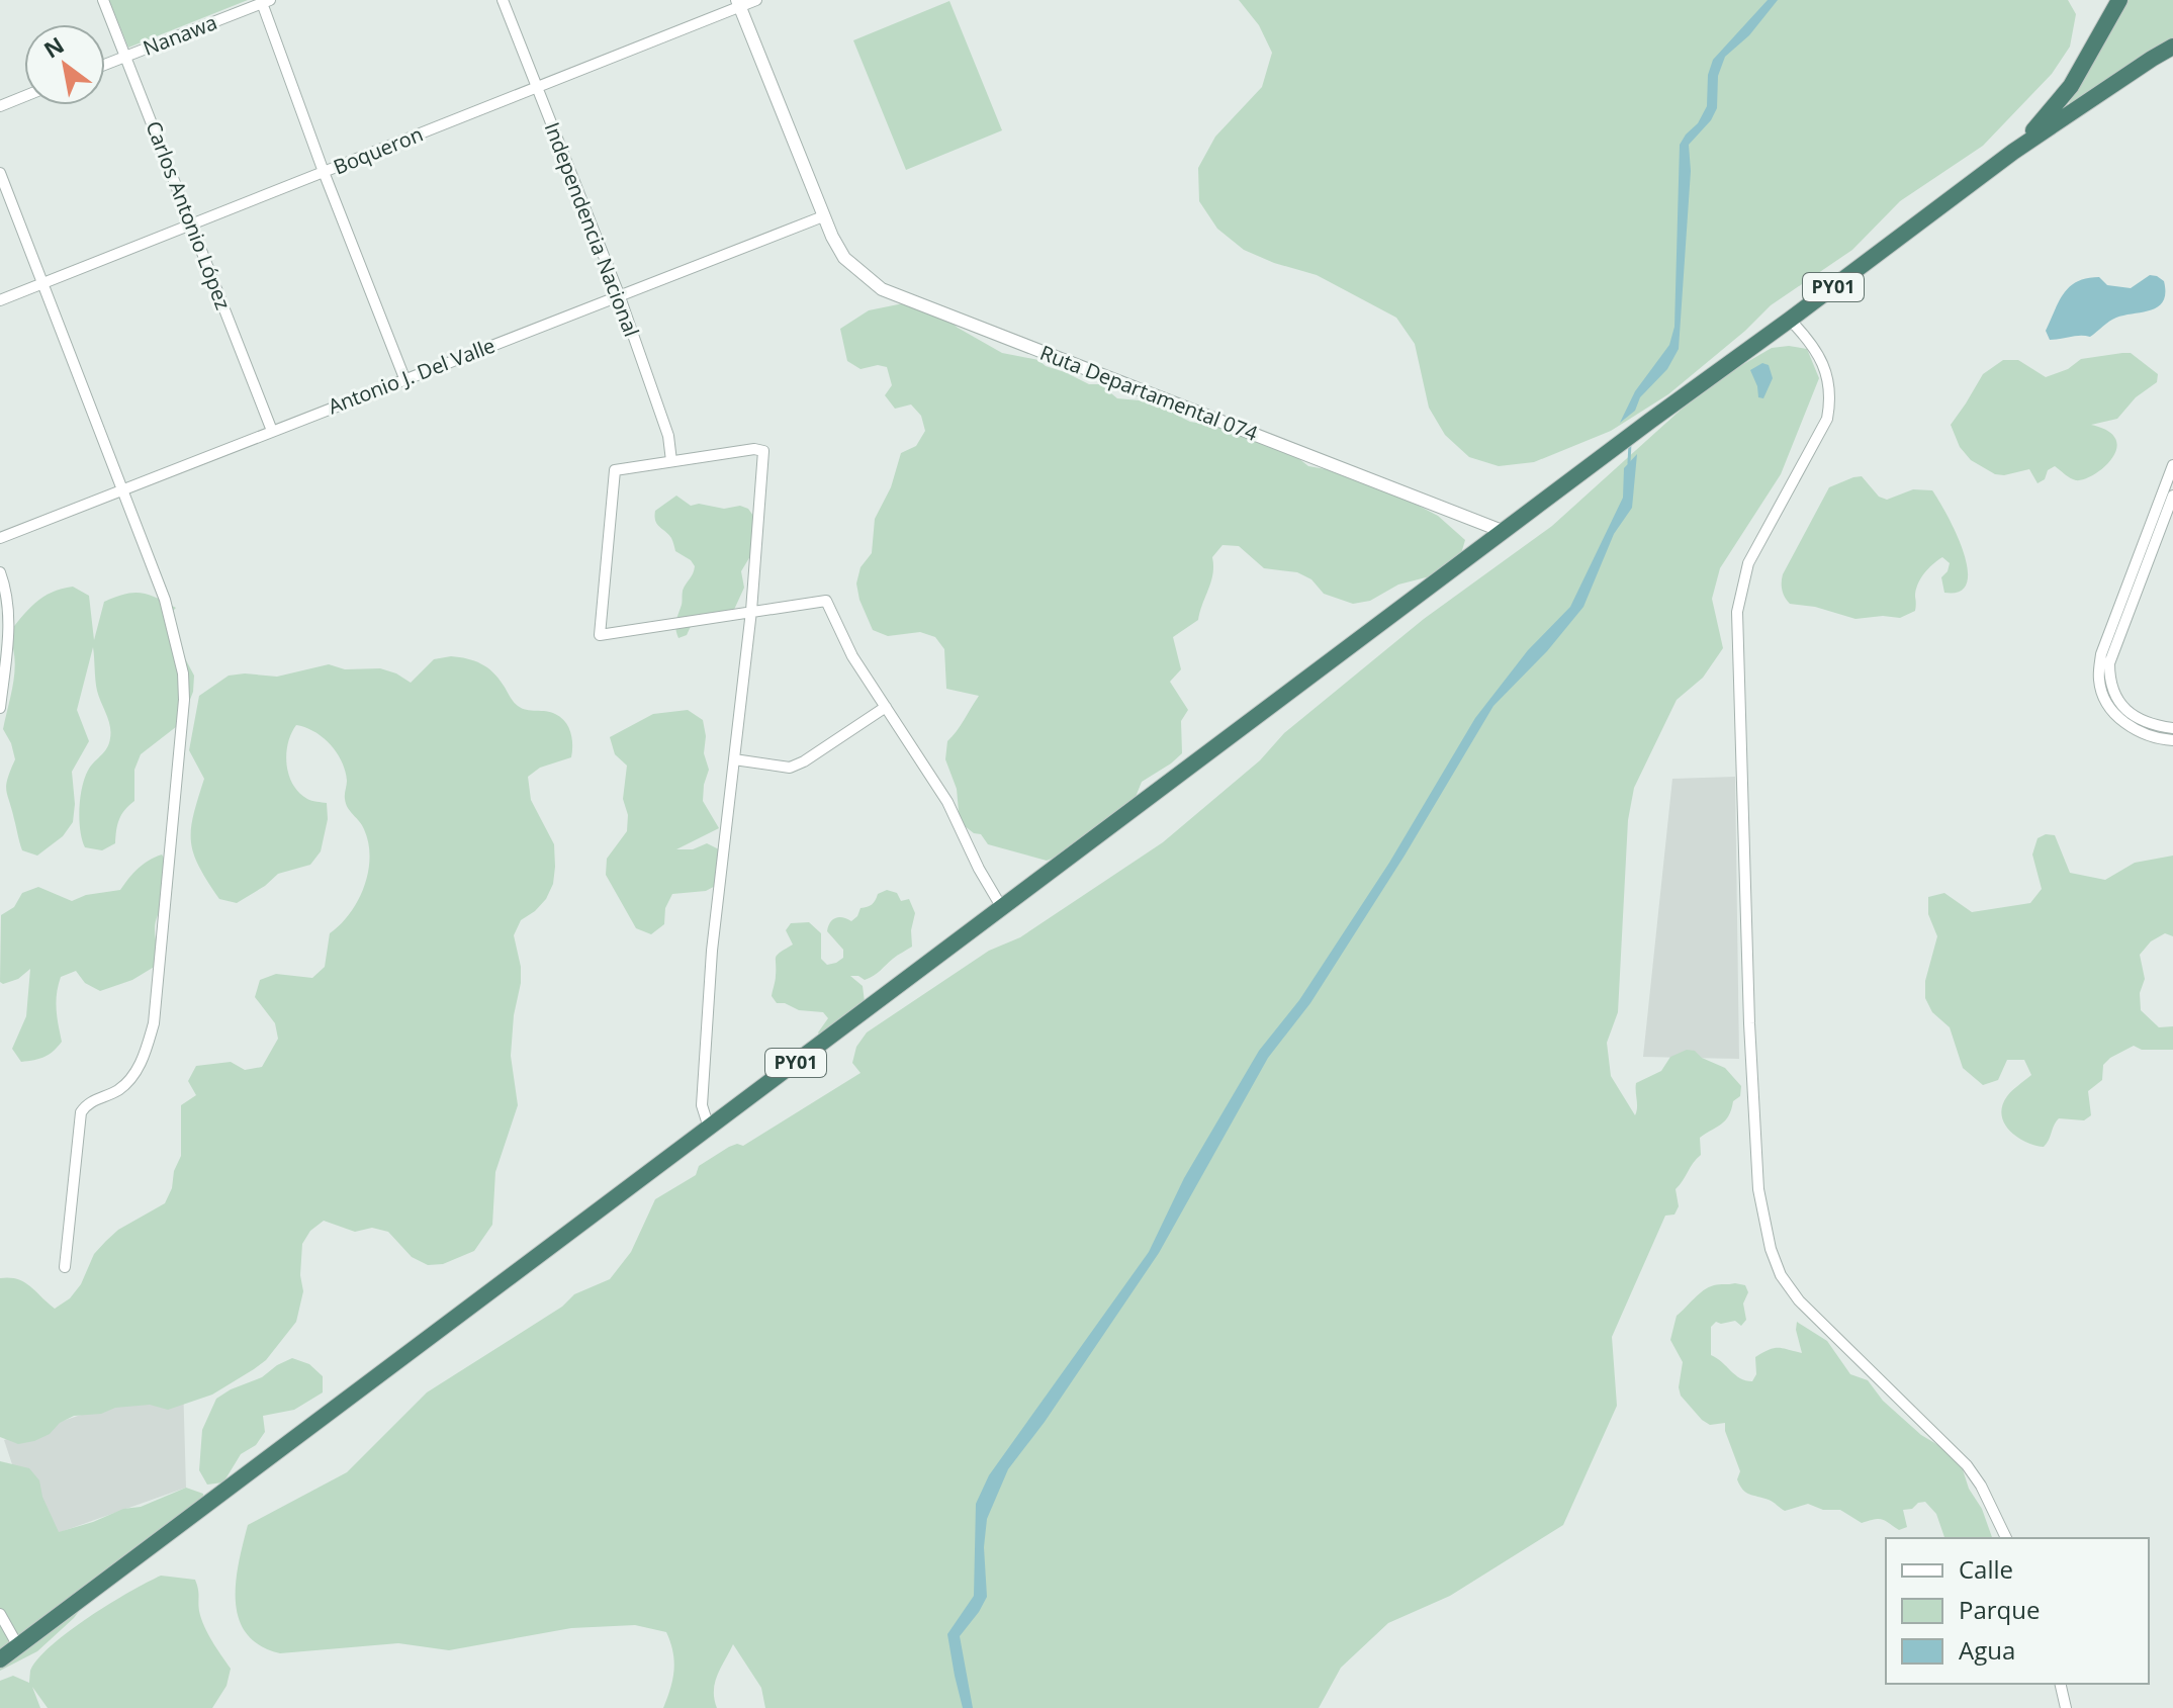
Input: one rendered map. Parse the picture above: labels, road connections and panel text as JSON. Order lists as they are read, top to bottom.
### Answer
{
  "streets": {
    "highway": ["PY01"],
    "street": [
      "Nanawa",
      "Boqueron",
      "Carlos Antonio López",
      "Independencia Nacional",
      "Antonio J. Del Valle",
      "Ruta Departamental 074"
    ]
  },
  "crossings": [
    ["Nanawa", "Carlos Antonio López"],
    ["Boqueron", "Carlos Antonio López"],
    ["Boqueron", "Independencia Nacional"],
    ["Boqueron", "Ruta Departamental 074"],
    ["Carlos Antonio López", "Antonio J. Del Valle"],
    ["Independencia Nacional", "Antonio J. Del Valle"],
    ["PY01", "Ruta Departamental 074"],
    ["Antonio J. Del Valle", "Ruta Departamental 074"]
  ],
  "legend": ["Calle", "Parque", "Agua"],
  "north": "top left"
}
